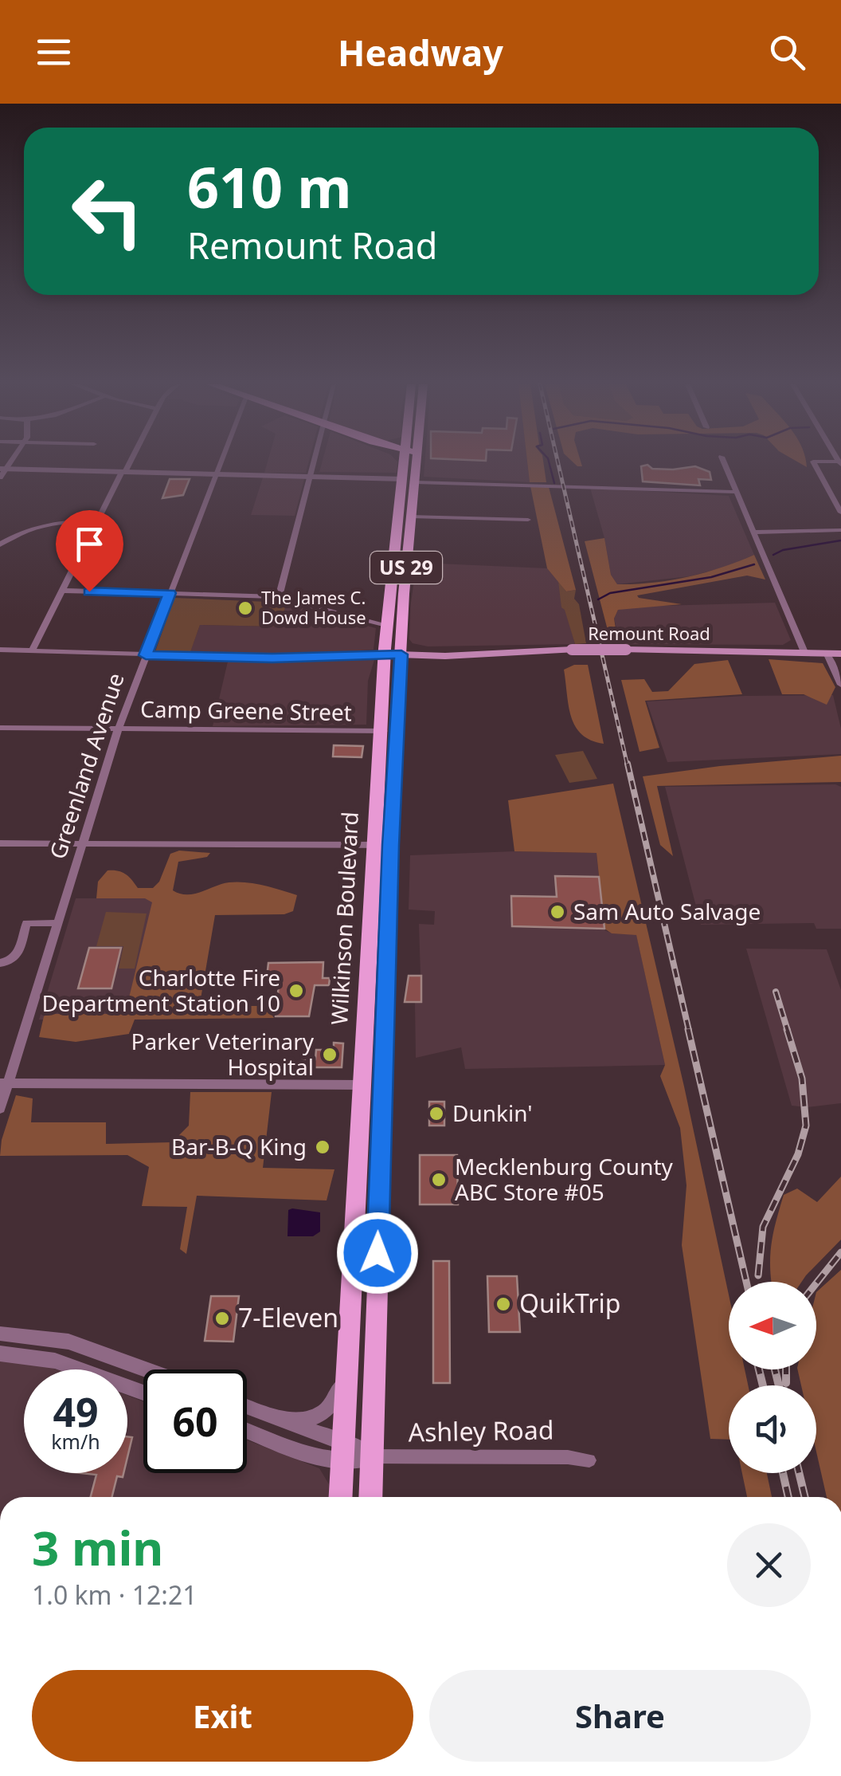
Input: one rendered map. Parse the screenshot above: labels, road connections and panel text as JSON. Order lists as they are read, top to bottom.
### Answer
{
  "streets": {
    "main road": ["US 29", "Remount Road", "Wilkinson Boulevard"],
    "street": ["Camp Greene Street", "Greenland Avenue", "Ashley Road"]
  },
  "crossings": [
    ["Remount Road", "Greenland Avenue"],
    ["Remount Road", "Wilkinson Boulevard"],
    ["Camp Greene Street", "Greenland Avenue"],
    ["Camp Greene Street", "Wilkinson Boulevard"],
    ["Wilkinson Boulevard", "Ashley Road"]
  ],
  "places": [
    "The James C. Dowd House",
    "Sam Auto Salvage",
    "Charlotte Fire Department Station 10",
    "Parker Veterinary Hospital",
    "Dunkin'",
    "Bar-B-Q King",
    "Mecklenburg County ABC Store #05",
    "QuikTrip",
    "7-Eleven"
  ],
  "north": "left",
  "page": {
    "header": "Headway",
    "turn": ["610 m", "Remount Road"],
    "speed": "49 km/h",
    "limit": "60",
    "heading": ["3 min", "1.0 km · 12:21"],
    "buttons": ["Exit", "Share"]
  }
}
